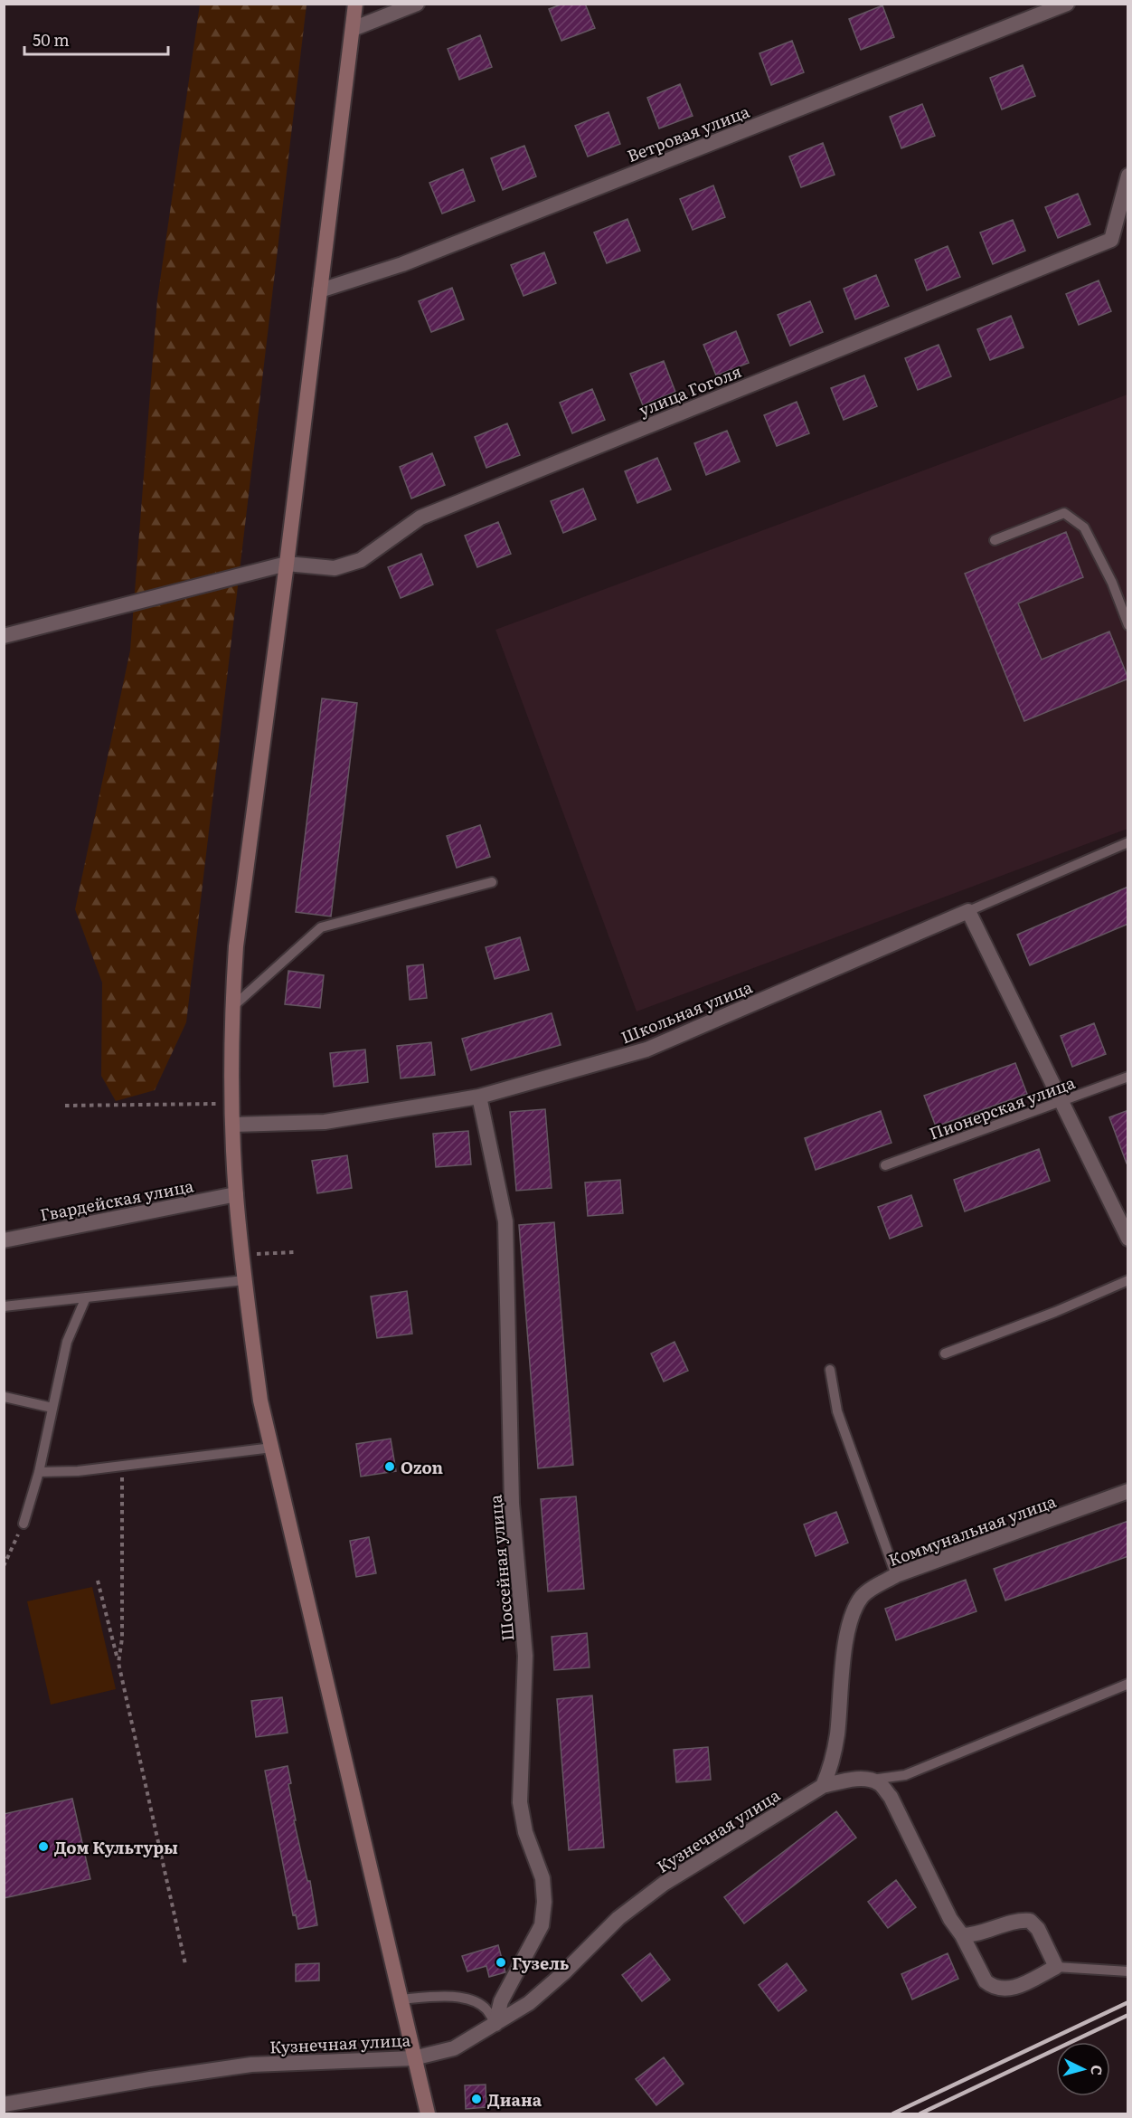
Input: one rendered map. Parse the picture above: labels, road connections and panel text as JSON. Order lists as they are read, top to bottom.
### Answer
{
  "streets": {
    "street": [
      "Ветровая улица",
      "улица Гоголя",
      "Школьная улица",
      "Гвардейская улица",
      "Коммунальная улица",
      "Шоссейная улица",
      "Кузнечная улица"
    ],
    "lane": ["Пионерская улица"]
  },
  "crossings": [
    ["Школьная улица", "Шоссейная улица"],
    ["Коммунальная улица", "Кузнечная улица"],
    ["Шоссейная улица", "Кузнечная улица"]
  ],
  "places": [
    "Ozon",
    "Дом Культуры",
    "Гузель",
    "Диана"
  ],
  "scale_bar": "50 m",
  "north": "right"
}
